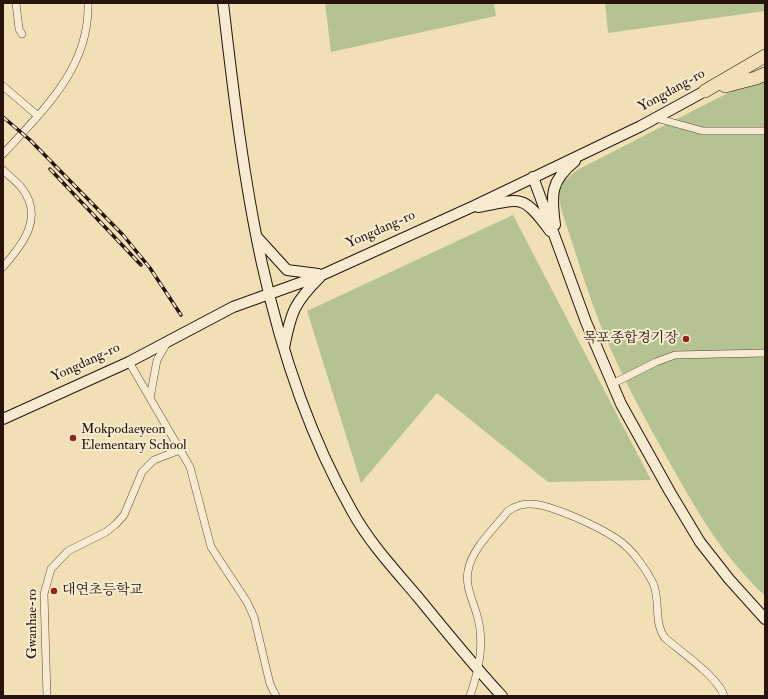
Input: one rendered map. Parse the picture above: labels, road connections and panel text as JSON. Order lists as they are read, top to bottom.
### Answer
{
  "streets": {
    "highway": ["Yongdang-ro"],
    "street": ["Gwanhae-ro"]
  },
  "places": ["목포종합경기장", "Mokpodaeyeon Elementary School", "대연초등학교"]
}
